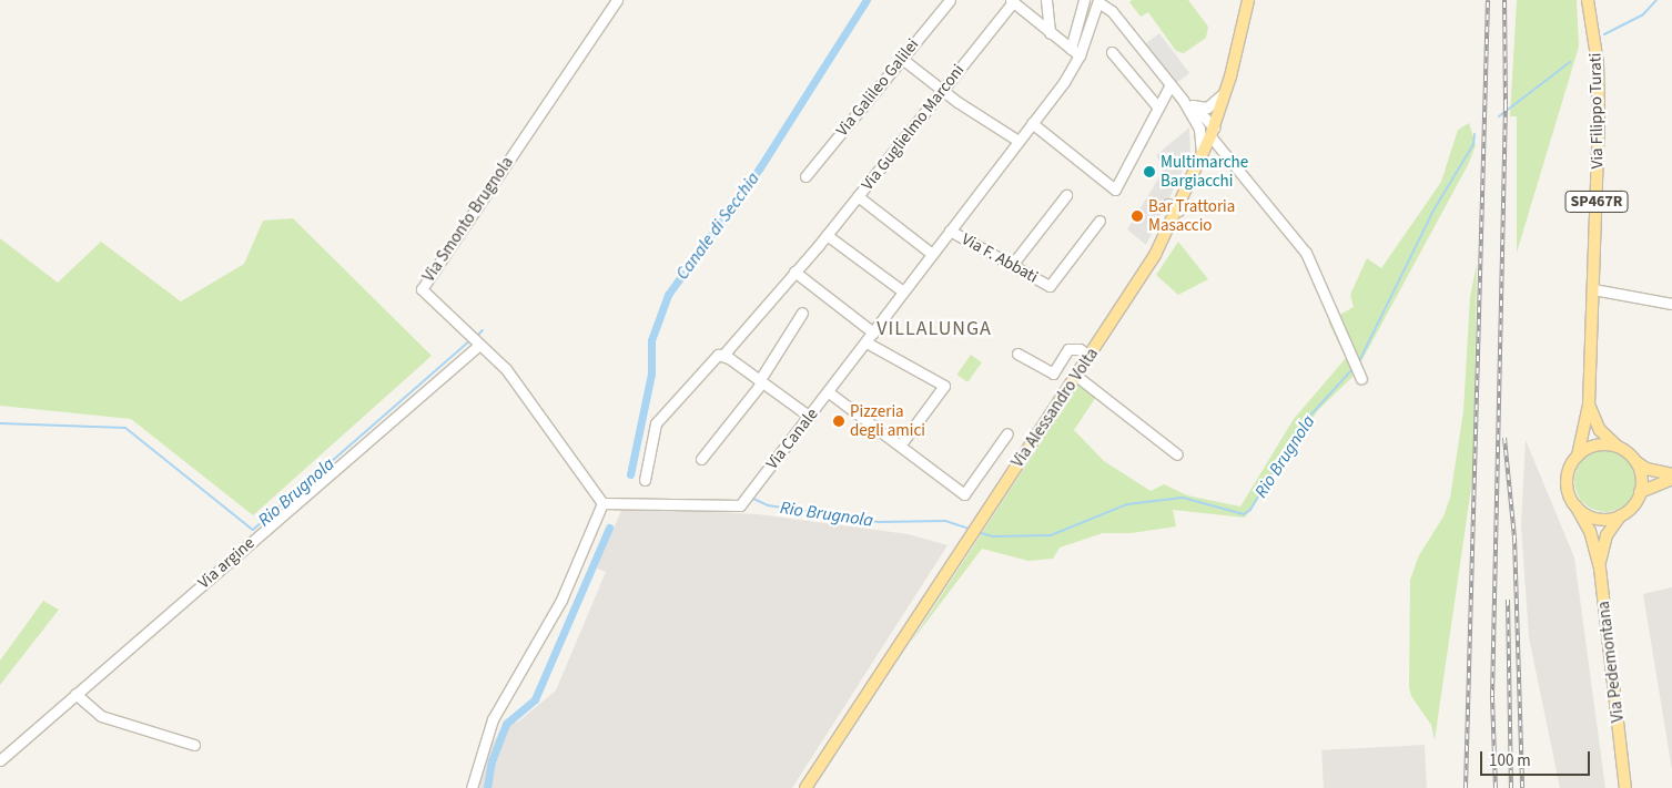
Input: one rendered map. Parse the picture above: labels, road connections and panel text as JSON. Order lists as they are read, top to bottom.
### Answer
{
  "streets": {
    "main road": [
      "Via Filippo Turati",
      "SP467R",
      "Via Alessandro Volta",
      "Via Pedemontana"
    ],
    "street": [
      "Via Galileo Galilei",
      "Via Guglielmo Marconi",
      "Via Smonto Brugnola",
      "Via F. Abbati",
      "Via Canale",
      "Via argine"
    ]
  },
  "crossings": [
    ["Via Filippo Turati", "SP467R"],
    ["Via Smonto Brugnola", "Via Canale"],
    ["Via Smonto Brugnola", "Via argine"],
    ["Via F. Abbati", "Via Canale"]
  ],
  "districts": ["VILLALUNGA"],
  "water": ["Canale di Secchia", "Rio Brugnola"],
  "places": ["Multimarche Bargiacchi", "Bar Trattoria Masaccio", "Pizzeria degli amici"],
  "scale_bar": "100 m"
}
